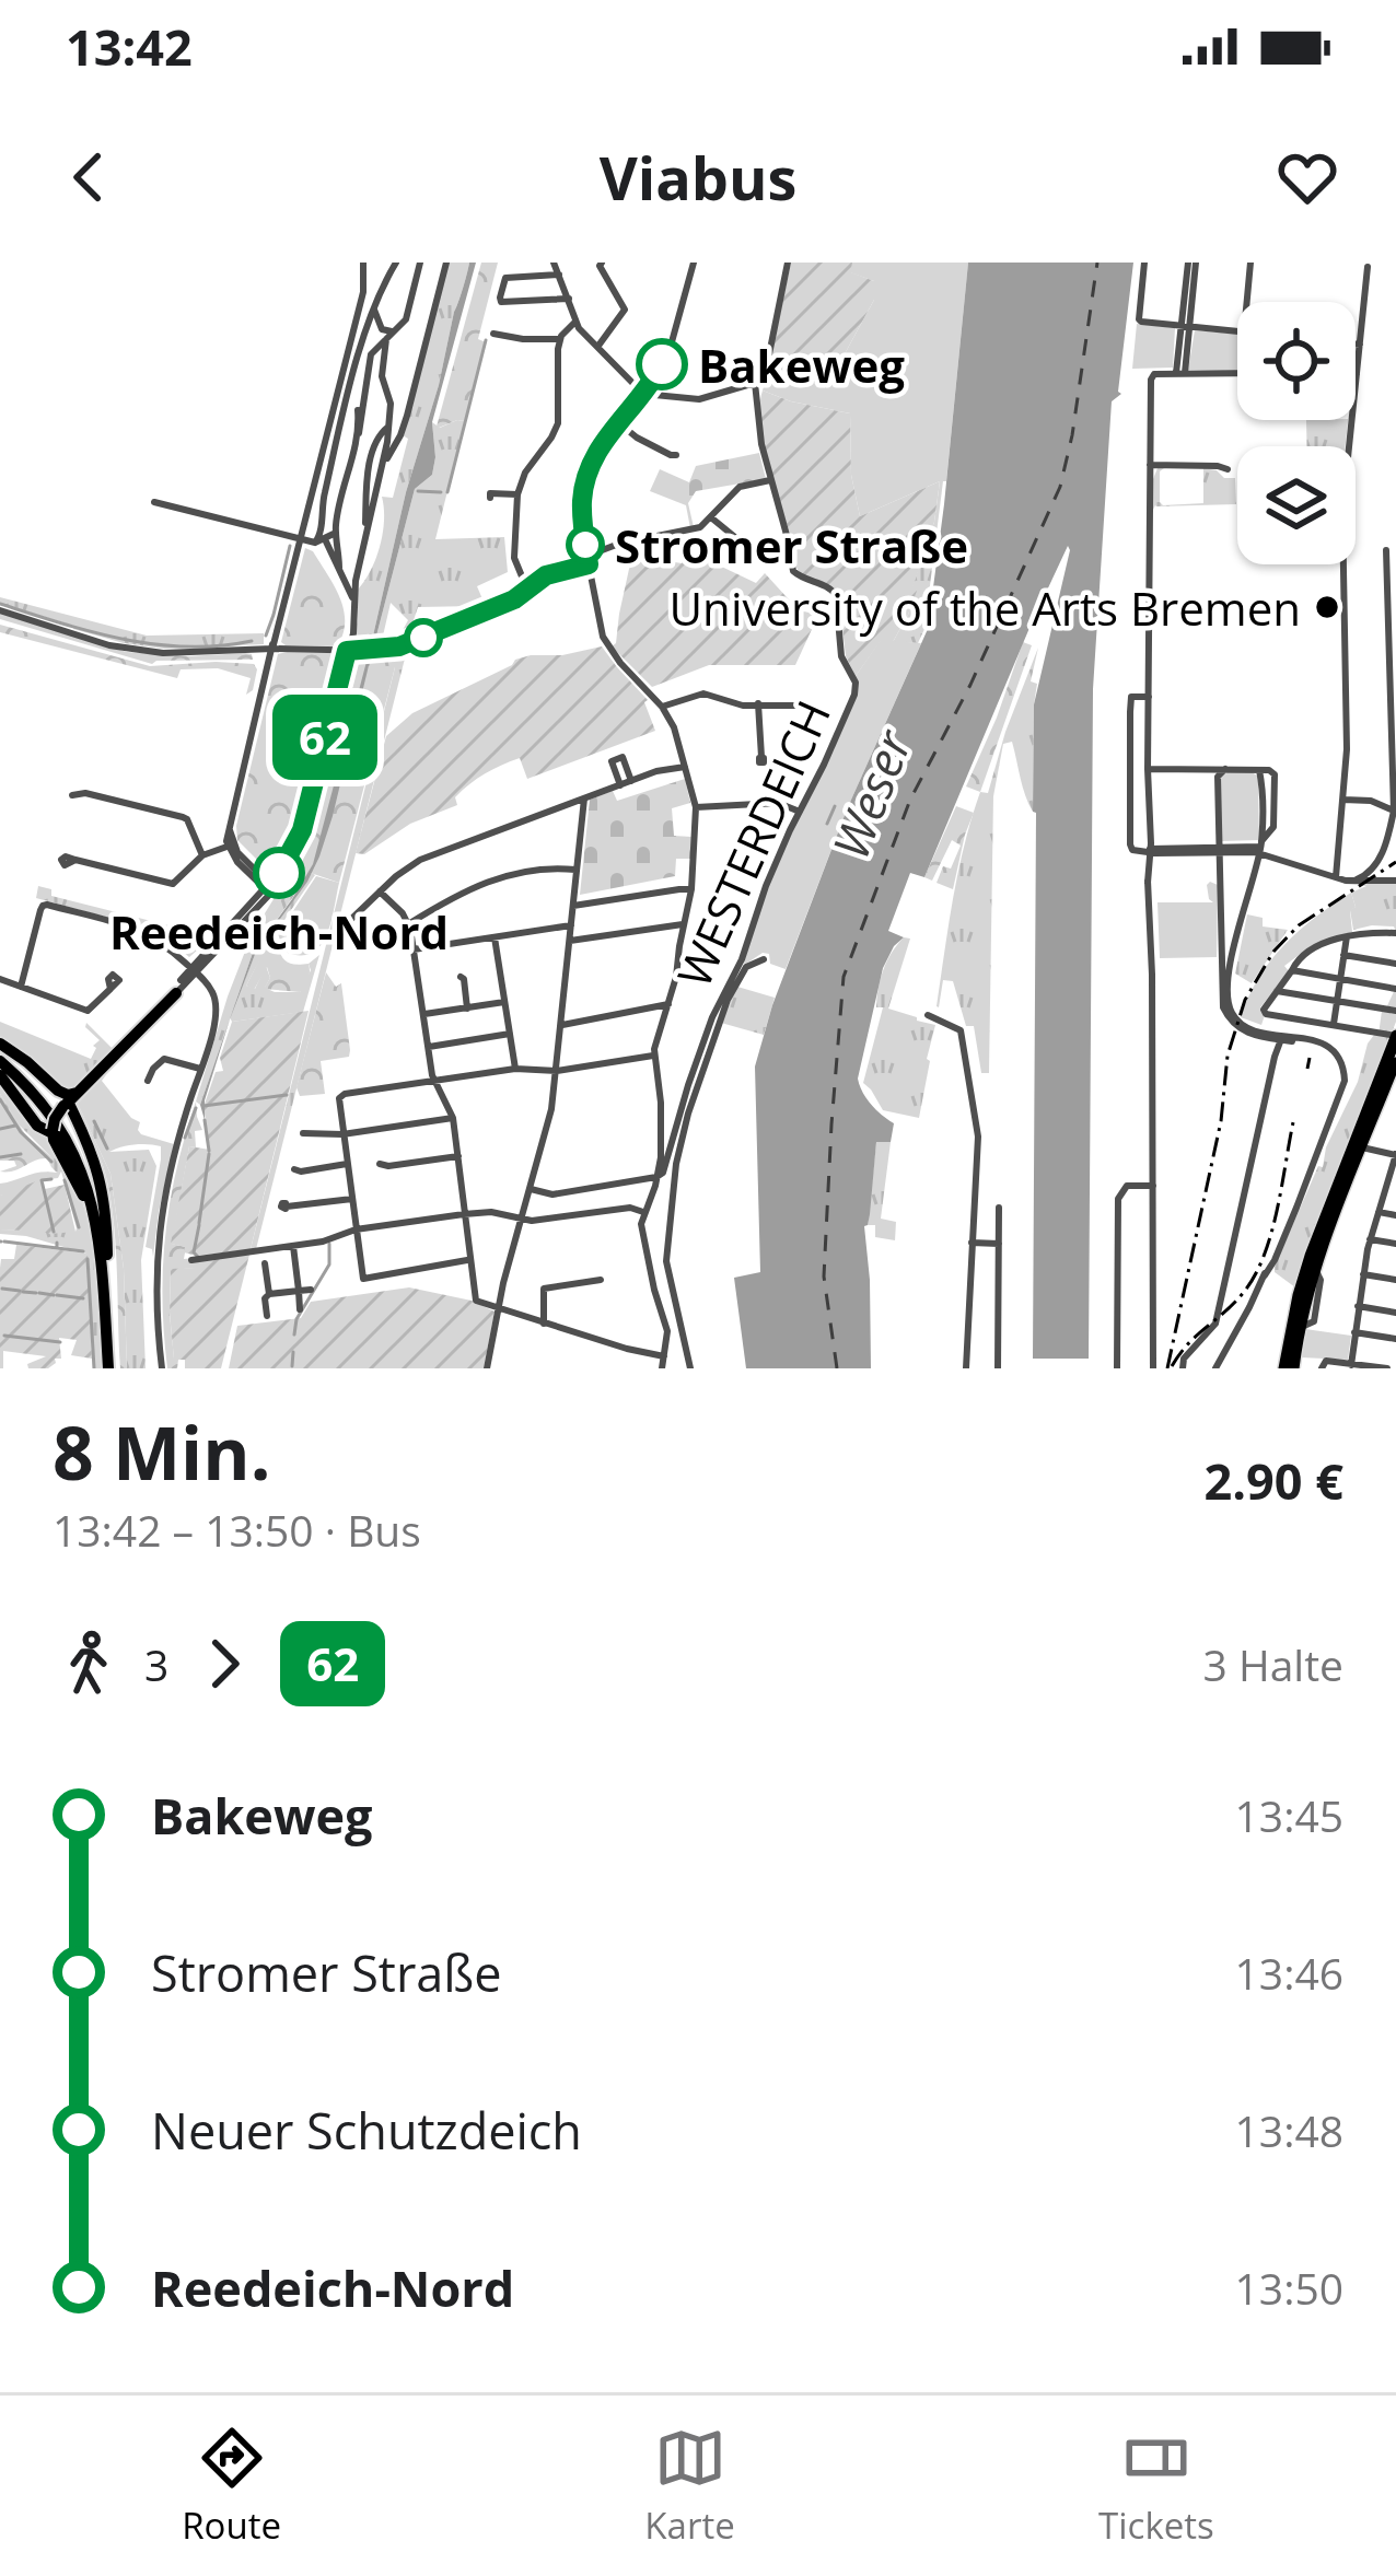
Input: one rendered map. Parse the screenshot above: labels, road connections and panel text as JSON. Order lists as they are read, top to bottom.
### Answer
{
  "streets": {
    "street": ["WESTERDEICH"]
  },
  "water": ["Weser"],
  "places": [
    "Bakeweg",
    "Stromer Straße",
    "University of the Arts Bremen",
    "Reedeich-Nord"
  ],
  "lines": ["bus line 62"],
  "page": {
    "status": "13:42",
    "header": "Viabus",
    "on_map": "62",
    "heading": ["8 Min.", "13:42 – 13:50 · Bus", "2.90 €"],
    "legs": ["3", "62", "3 Halte"],
    "list": [
      {
        "name": "Bakeweg",
        "value": "13:45"
      },
      {
        "name": "Stromer Straße",
        "value": "13:46"
      },
      {
        "name": "Neuer Schutzdeich",
        "value": "13:48"
      },
      {
        "name": "Reedeich-Nord",
        "value": "13:50"
      }
    ],
    "tabs": ["Route", "Karte", "Tickets"]
  }
}
